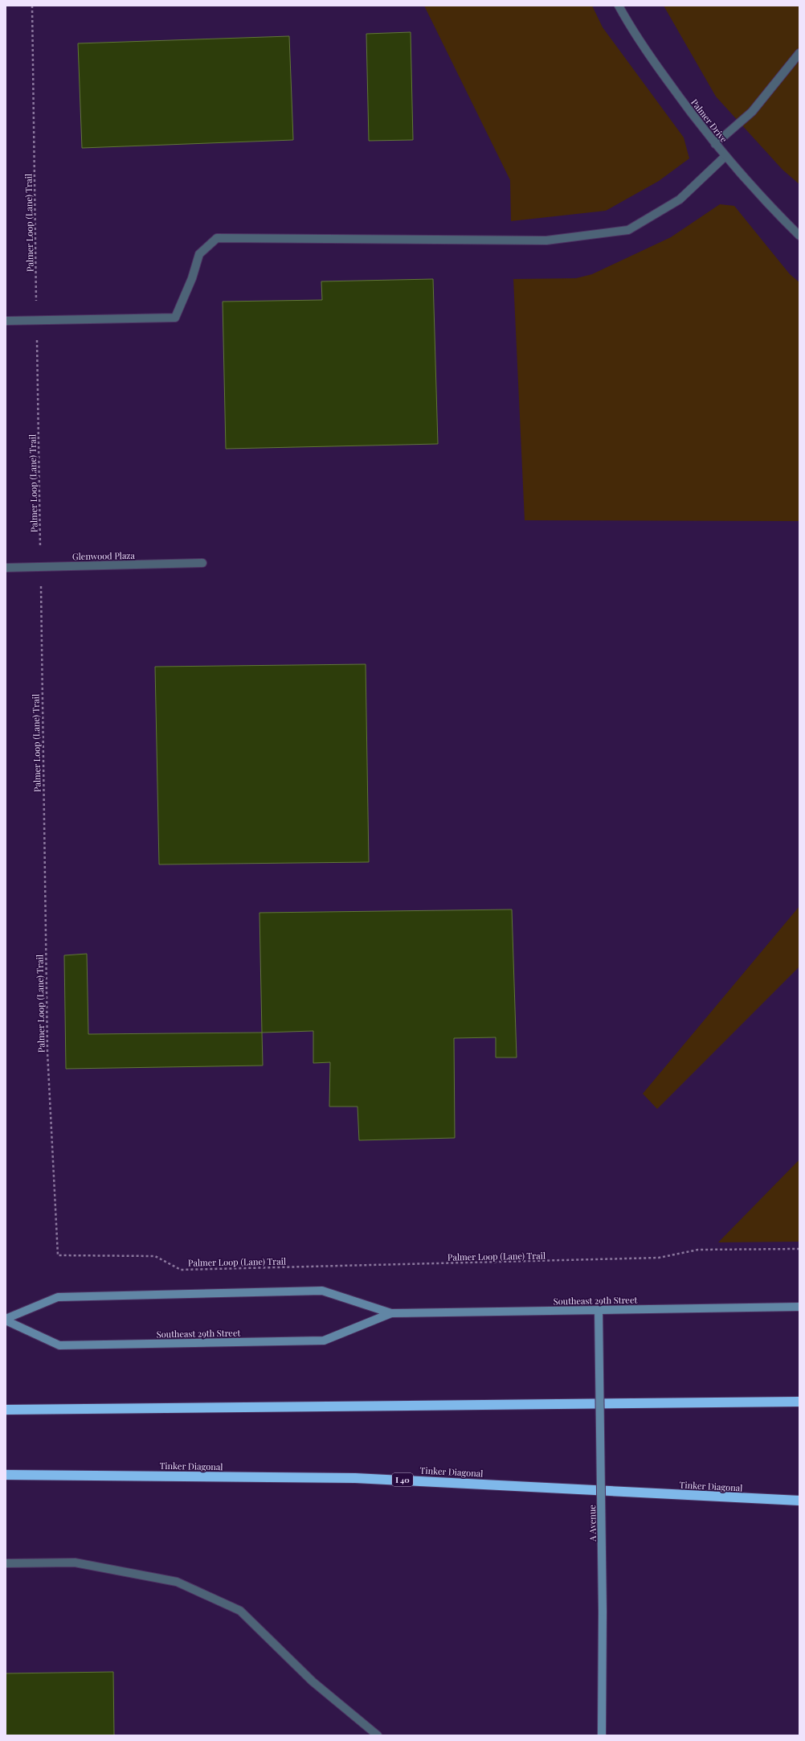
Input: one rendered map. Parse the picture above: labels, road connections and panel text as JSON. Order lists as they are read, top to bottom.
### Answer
{
  "streets": {
    "highway": ["Tinker Diagonal", "I 40"],
    "main road": ["Southeast 29th Street", "A Avenue"],
    "street": ["Palmer Drive", "Glenwood Plaza"],
    "path": ["Palmer Loop (Lane) Trail"]
  },
  "crossings": [
    ["Palmer Loop (Lane) Trail", "Glenwood Plaza"],
    ["Southeast 29th Street", "A Avenue"]
  ]
}
